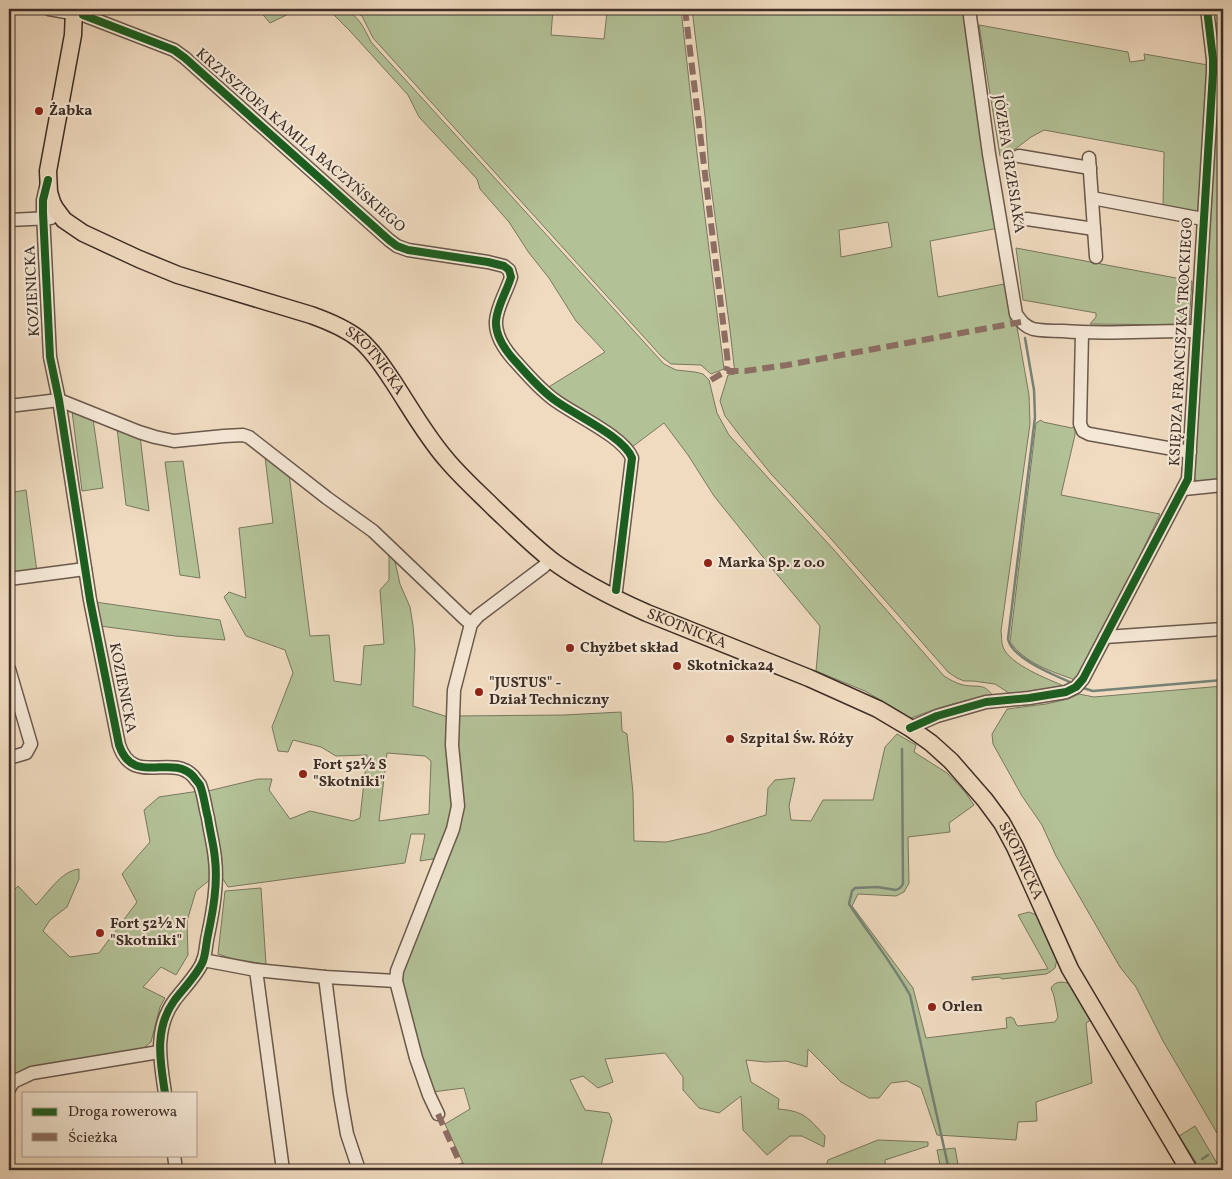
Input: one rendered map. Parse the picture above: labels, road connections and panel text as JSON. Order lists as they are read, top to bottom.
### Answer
{
  "streets": {
    "main road": ["SKOTNICKA"],
    "street": [
      "KRZYSZTOFA KAMILA BACZYŃSKIEGO",
      "JÓZEFA GRZESIAKA",
      "KOZIENICKA",
      "KSIĘDZA FRANCISZKA TROCKIEGO"
    ]
  },
  "crossings": [
    ["KRZYSZTOFA KAMILA BACZYŃSKIEGO", "SKOTNICKA"],
    ["JÓZEFA GRZESIAKA", "KSIĘDZA FRANCISZKA TROCKIEGO"],
    ["KOZIENICKA", "SKOTNICKA"],
    ["KSIĘDZA FRANCISZKA TROCKIEGO", "SKOTNICKA"]
  ],
  "places": [
    "Żabka",
    "Marka Sp. z o.o",
    "Chyżbet skład",
    "Skotnicka24",
    "\"JUSTUS\" - Dział Techniczny",
    "Szpital Św. Róży",
    "Fort 52½ S \"Skotniki\"",
    "Fort 52½ N \"Skotniki\"",
    "Orlen"
  ],
  "legend": ["Droga rowerowa", "Ścieżka"]
}
